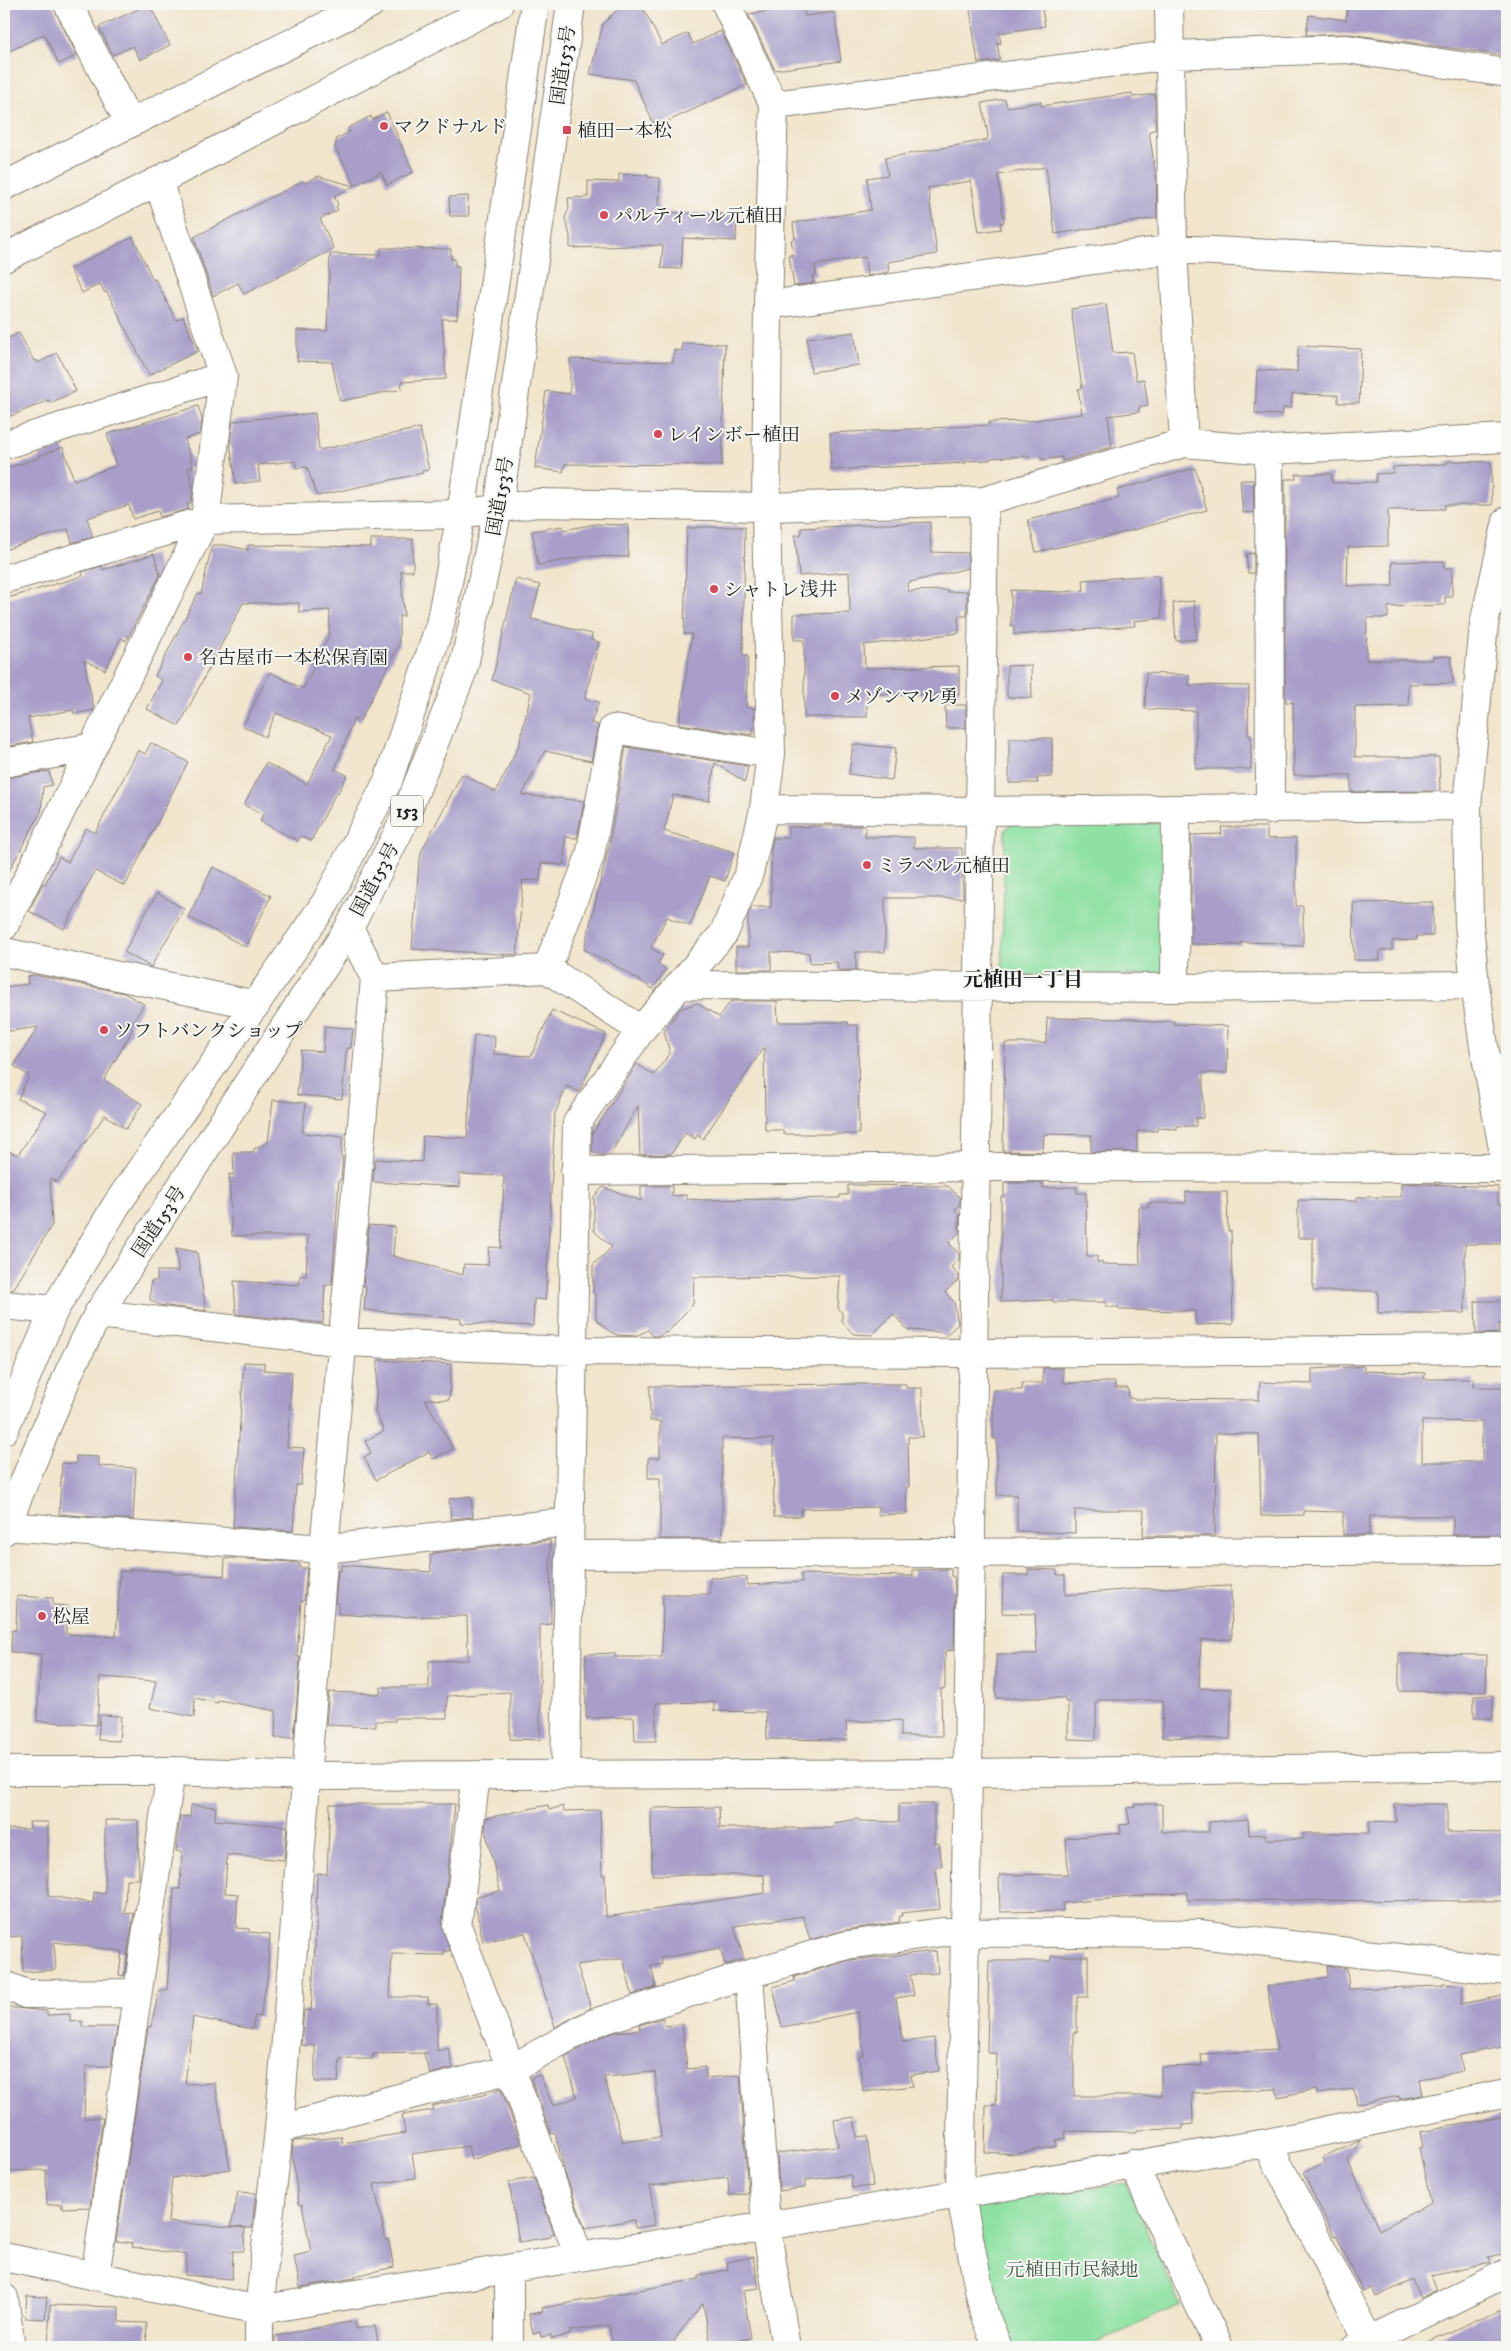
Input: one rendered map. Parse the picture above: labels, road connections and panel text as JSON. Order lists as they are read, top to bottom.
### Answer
{
  "streets": {
    "main road": ["国道153号", "153"]
  },
  "districts": ["元植田一丁目"],
  "parks": ["元植田市民緑地"],
  "places": {
    "other": [
      "マクドナルド",
      "パルティール元植田",
      "レインボー植田",
      "シャトレ浅井",
      "名古屋市一本松保育園",
      "メゾンマル勇",
      "ミラベル元植田",
      "ソフトバンクショップ",
      "松屋"
    ],
    "transit": ["植田一本松"]
  }
}
